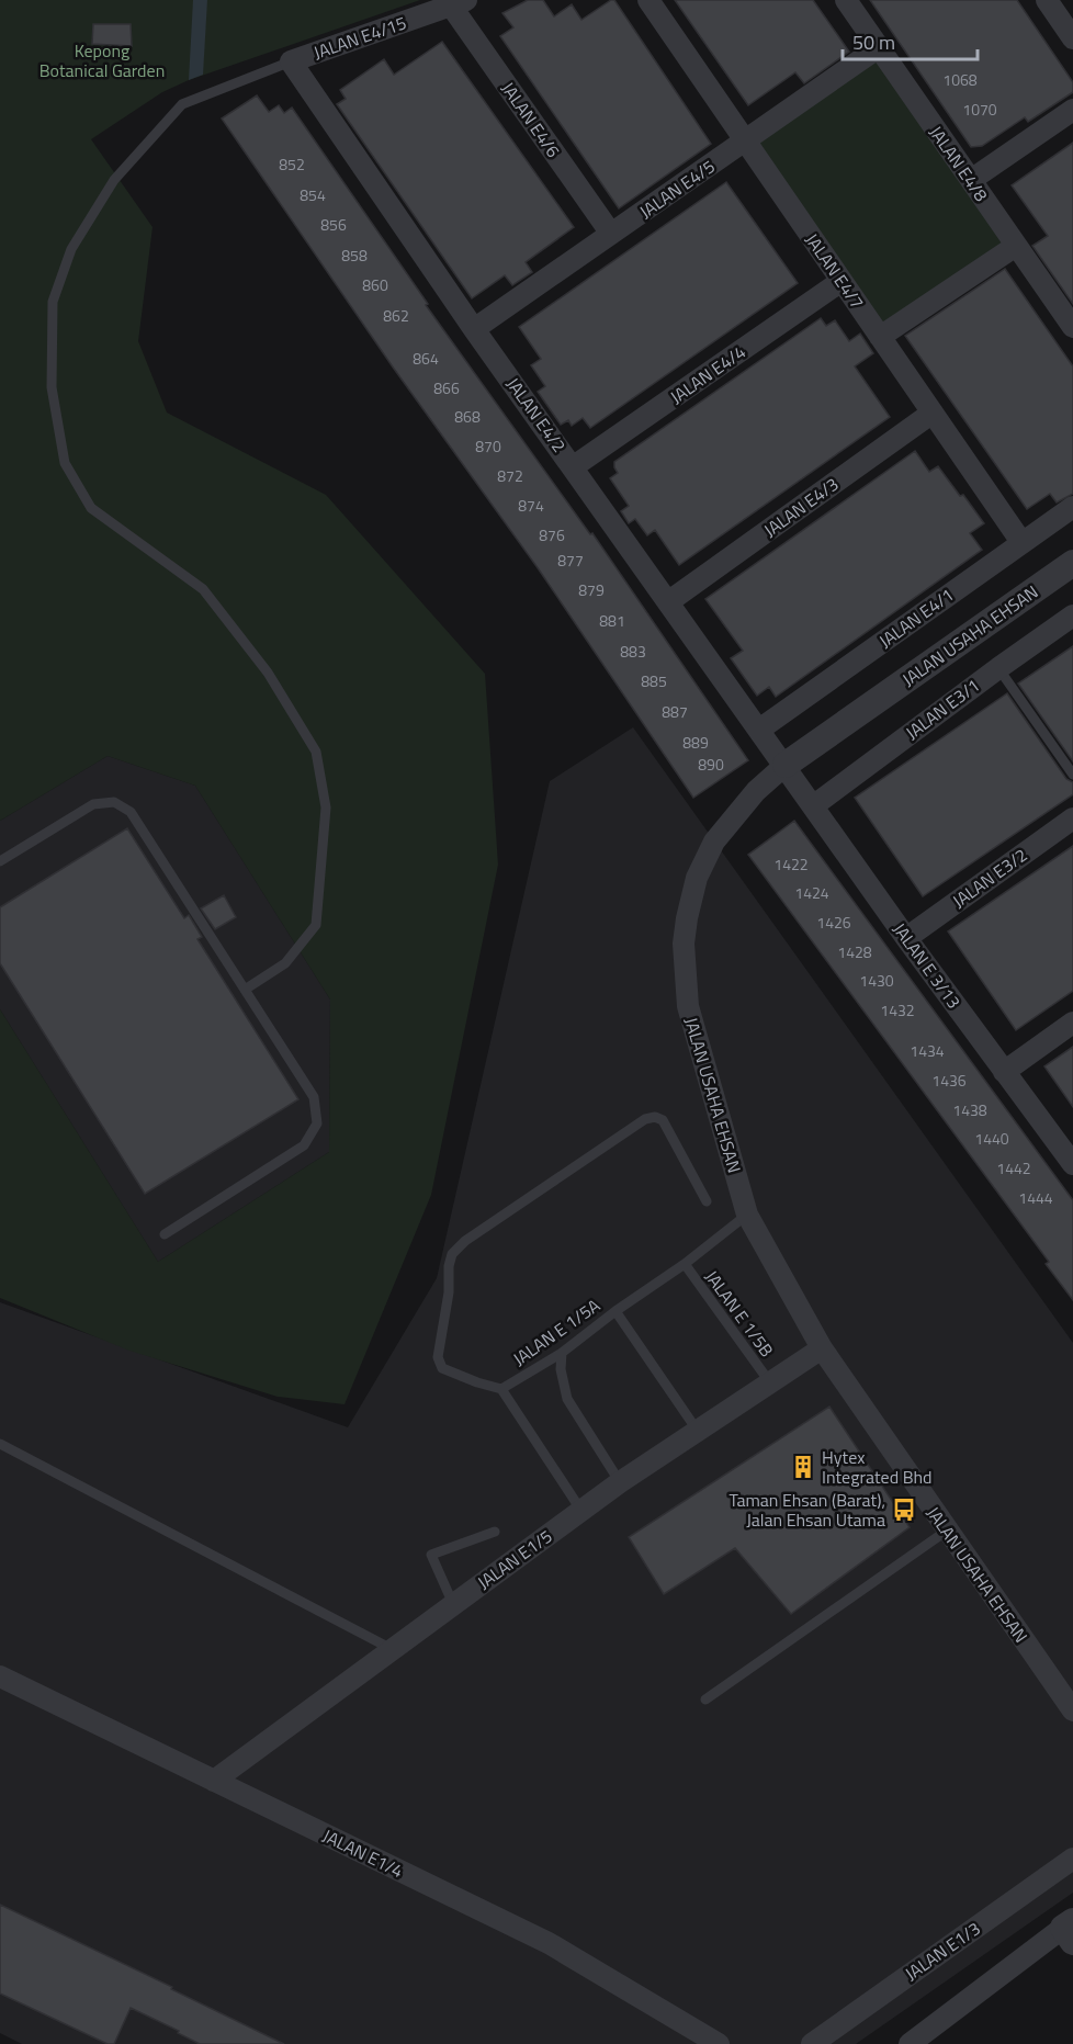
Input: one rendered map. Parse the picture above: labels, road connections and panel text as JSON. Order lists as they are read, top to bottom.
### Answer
{
  "streets": {
    "street": [
      "JALAN E4/15",
      "JALAN E4/6",
      "JALAN E4/8",
      "JALAN E4/5",
      "JALAN E4/7",
      "JALAN E4/4",
      "JALAN E4/2",
      "JALAN E4/3",
      "JALAN E4/1",
      "JALAN USAHA EHSAN",
      "JALAN E3/1",
      "JALAN E3/2",
      "JALAN E 3/13",
      "JALAN E1/5",
      "JALAN E1/4",
      "JALAN E1/3"
    ],
    "lane": ["JALAN E 1/5B", "JALAN E 1/5A"]
  },
  "crossings": [
    ["JALAN E4/15", "JALAN E4/6"],
    ["JALAN E4/15", "JALAN E4/2"],
    ["JALAN E4/6", "JALAN E4/5"],
    ["JALAN E4/8", "JALAN E4/5"],
    ["JALAN E4/5", "JALAN E4/7"],
    ["JALAN E4/5", "JALAN E4/2"],
    ["JALAN E4/7", "JALAN E4/4"],
    ["JALAN E4/7", "JALAN E4/3"],
    ["JALAN E4/7", "JALAN E4/1"],
    ["JALAN E4/4", "JALAN E4/2"],
    ["JALAN E4/2", "JALAN E4/3"],
    ["JALAN E4/2", "JALAN E4/1"],
    ["JALAN E4/2", "JALAN USAHA EHSAN"],
    ["JALAN E4/2", "JALAN E 3/13"],
    ["JALAN USAHA EHSAN", "JALAN E 3/13"],
    ["JALAN USAHA EHSAN", "JALAN E 1/5A"],
    ["JALAN USAHA EHSAN", "JALAN E1/5"],
    ["JALAN E3/1", "JALAN E 3/13"],
    ["JALAN E3/2", "JALAN E 3/13"],
    ["JALAN E 1/5B", "JALAN E 1/5A"],
    ["JALAN E 1/5B", "JALAN E1/5"],
    ["JALAN E1/5", "JALAN E1/4"]
  ],
  "parks": ["Kepong Botanical Garden"],
  "places": {
    "building": ["Hytex Integrated Bhd"],
    "bus stop": ["Taman Ehsan (Barat), Jalan Ehsan Utama"]
  },
  "house_numbers": [
    "1068",
    "1070",
    "852",
    "854",
    "856",
    "858",
    "860",
    "862",
    "864",
    "866",
    "868",
    "870",
    "872",
    "874",
    "876",
    "877",
    "879",
    "881",
    "883",
    "885",
    "887",
    "889",
    "890",
    "1422",
    "1424",
    "1426",
    "1428",
    "1430",
    "1432",
    "1434",
    "1436",
    "1438",
    "1440",
    "1442",
    "1444"
  ],
  "scale_bar": "50 m"
}
